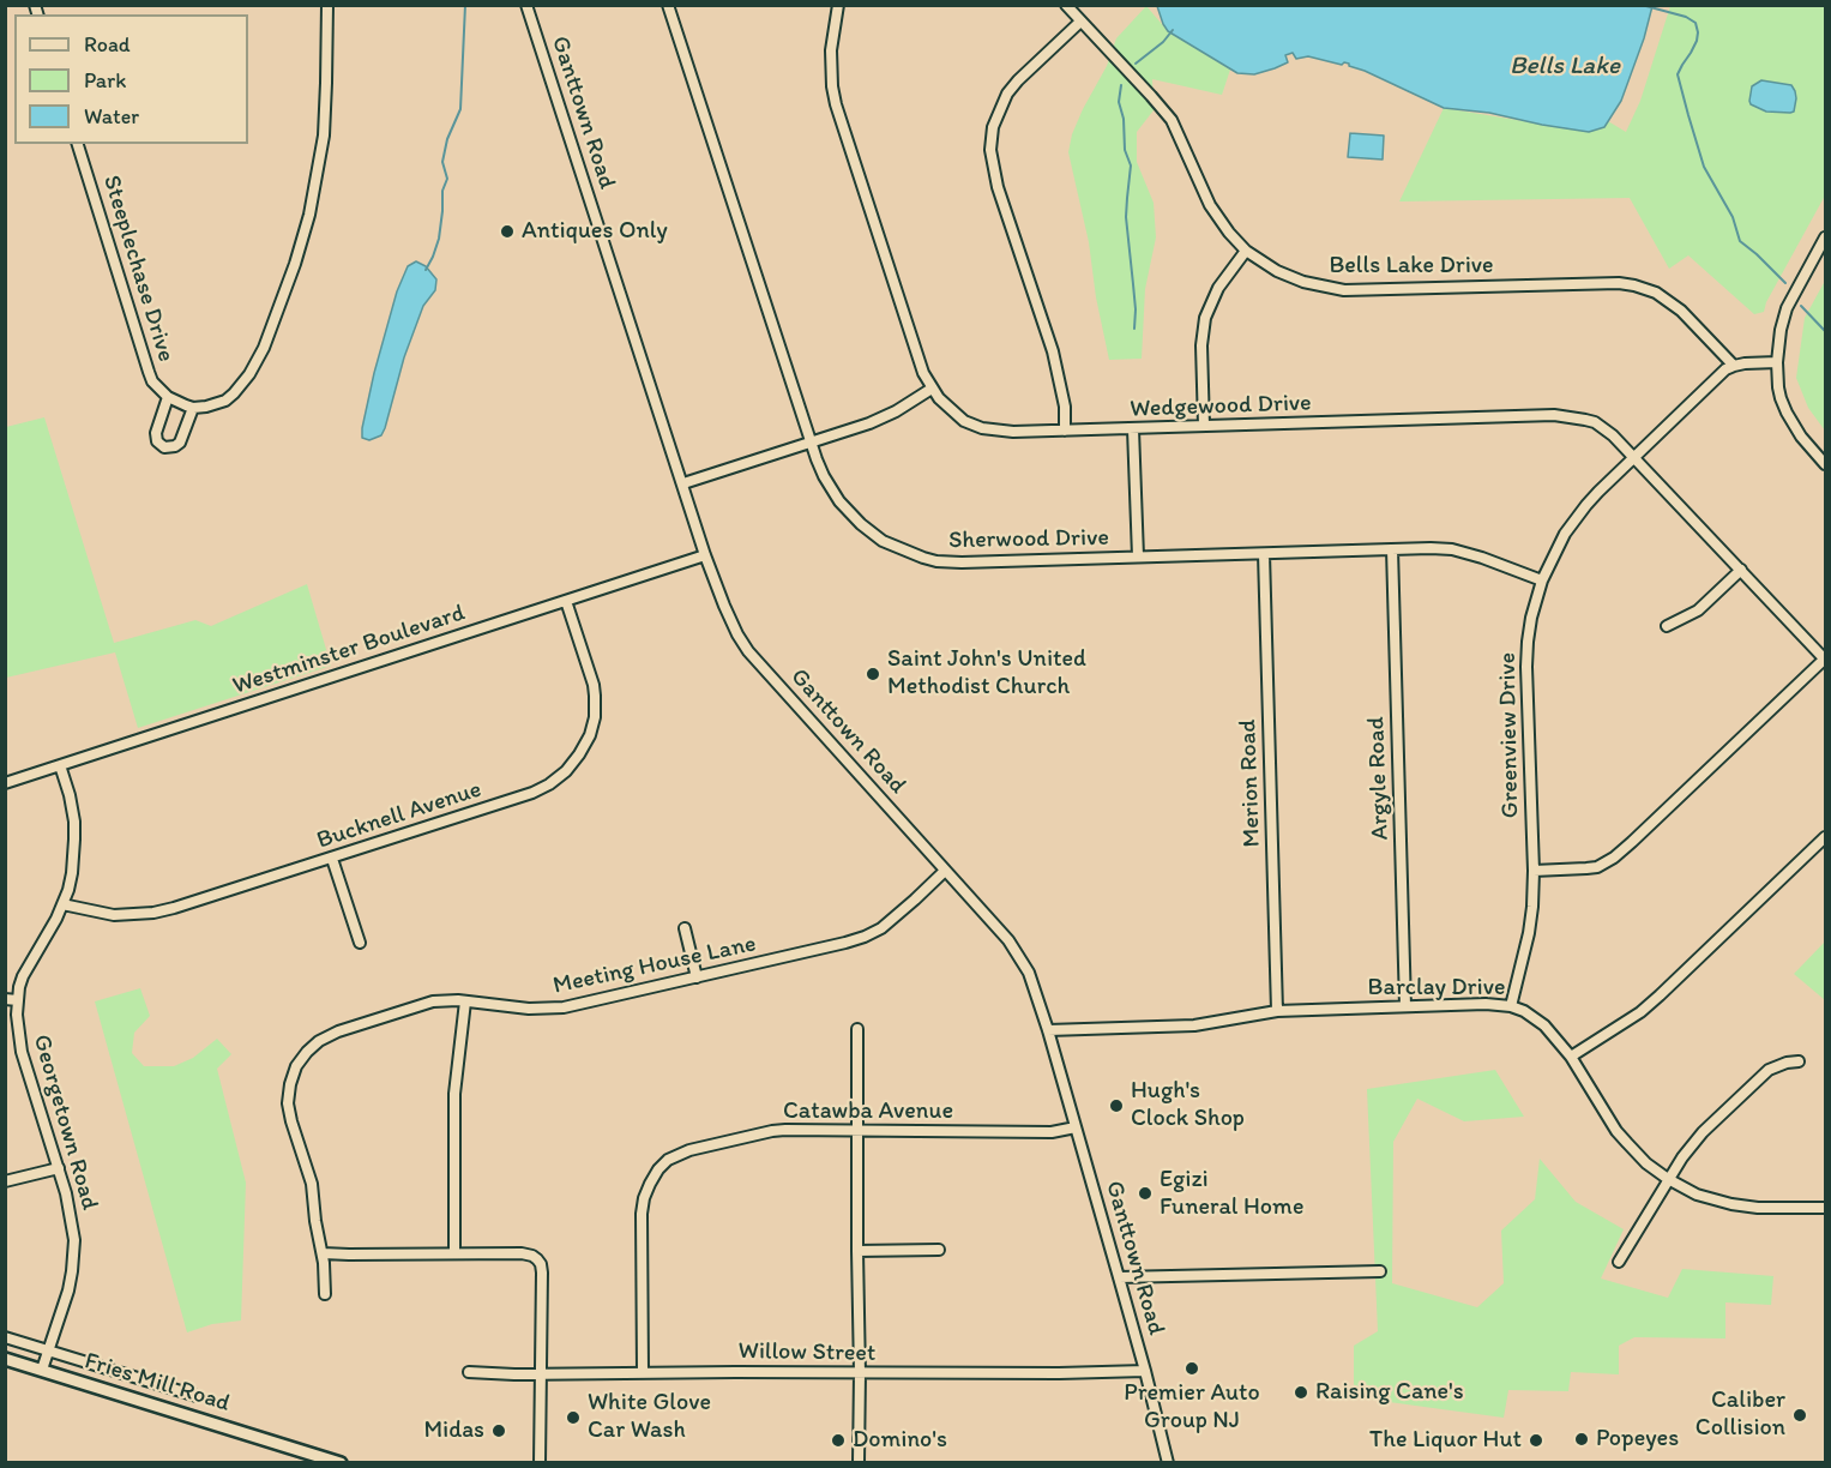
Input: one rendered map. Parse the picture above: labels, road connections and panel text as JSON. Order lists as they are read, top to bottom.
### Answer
{
  "streets": {
    "main road": ["Fries Mill Road"],
    "street": [
      "Ganttown Road",
      "Bells Lake Drive",
      "Steeplechase Drive",
      "Wedgewood Drive",
      "Sherwood Drive",
      "Westminster Boulevard",
      "Greenview Drive",
      "Argyle Road",
      "Merion Road",
      "Bucknell Avenue",
      "Meeting House Lane",
      "Barclay Drive",
      "Catawba Avenue",
      "Georgetown Road",
      "Willow Street"
    ]
  },
  "crossings": [
    ["Ganttown Road", "Westminster Boulevard"],
    ["Ganttown Road", "Meeting House Lane"],
    ["Ganttown Road", "Barclay Drive"],
    ["Ganttown Road", "Catawba Avenue"],
    ["Ganttown Road", "Willow Street"],
    ["Bells Lake Drive", "Greenview Drive"],
    ["Wedgewood Drive", "Greenview Drive"],
    ["Sherwood Drive", "Greenview Drive"],
    ["Sherwood Drive", "Argyle Road"],
    ["Sherwood Drive", "Merion Road"],
    ["Westminster Boulevard", "Bucknell Avenue"],
    ["Westminster Boulevard", "Georgetown Road"],
    ["Greenview Drive", "Barclay Drive"],
    ["Argyle Road", "Barclay Drive"],
    ["Merion Road", "Barclay Drive"],
    ["Bucknell Avenue", "Georgetown Road"],
    ["Catawba Avenue", "Willow Street"],
    ["Georgetown Road", "Fries Mill Road"]
  ],
  "water": ["Bells Lake"],
  "places": [
    "Antiques Only",
    "Saint John's United Methodist Church",
    "Hugh's Clock Shop",
    "Egizi Funeral Home",
    "Premier Auto Group NJ",
    "Raising Cane's",
    "Caliber Collision",
    "White Glove Car Wash",
    "Midas",
    "Popeyes",
    "Domino's",
    "The Liquor Hut"
  ],
  "legend": ["Road", "Park", "Water"]
}
